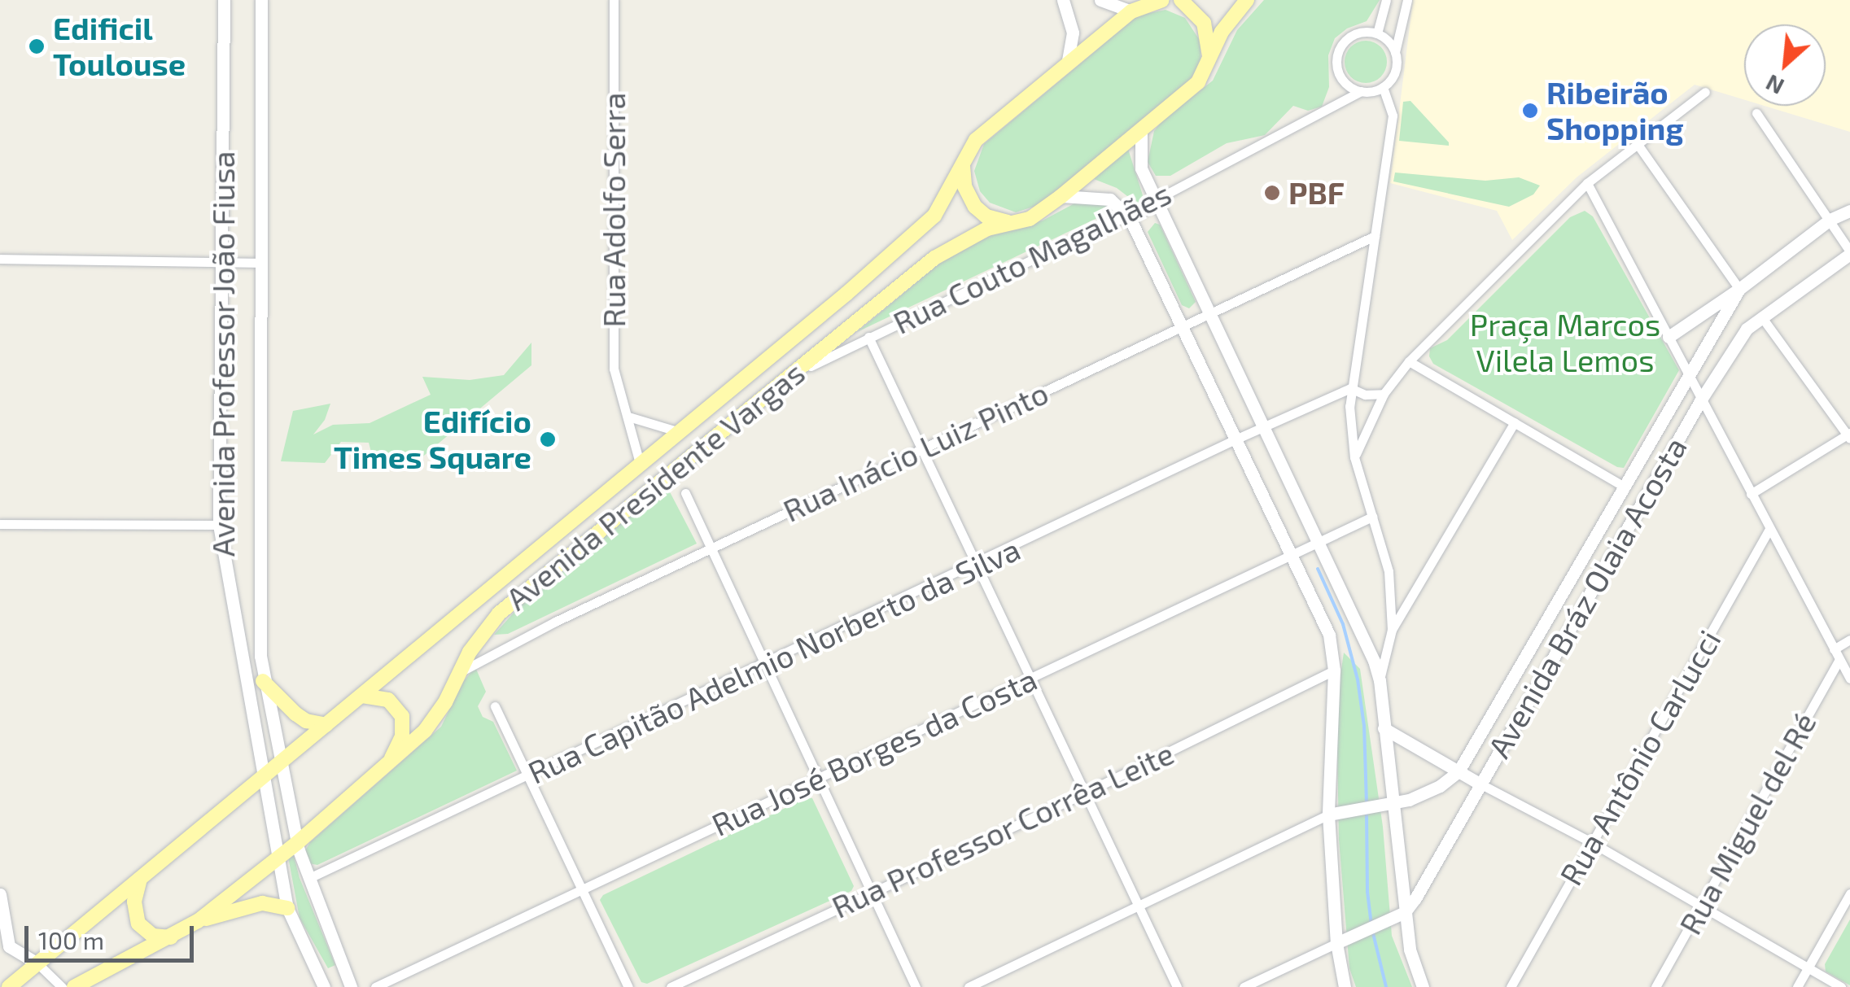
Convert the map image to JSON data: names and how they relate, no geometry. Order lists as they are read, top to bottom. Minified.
{"streets":{"main road":["Avenida Presidente Vargas"],"street":["Rua Adolfo Serra","Rua Couto Magalhães","Avenida Professor João Fiusa","Rua Inácio Luiz Pinto","Avenida Bráz Olaia Acosta","Rua Capitão Adelmio Norberto da Silva","Rua José Borges da Costa","Rua Antônio Carlucci","Rua Miguel del Ré","Rua Professor Corrêa Leite"]},"crossings":[["Rua Adolfo Serra","Avenida Presidente Vargas"],["Rua Couto Magalhães","Avenida Presidente Vargas"],["Avenida Professor João Fiusa","Avenida Presidente Vargas"],["Avenida Professor João Fiusa","Rua Capitão Adelmio Norberto da Silva"],["Rua Inácio Luiz Pinto","Avenida Presidente Vargas"]],"parks":["Praça Marcos Vilela Lemos"],"places":["Edificil Toulouse","Ribeirão Shopping","PBF","Edifício Times Square"],"scale_bar":"100 m","north":"bottom left"}
